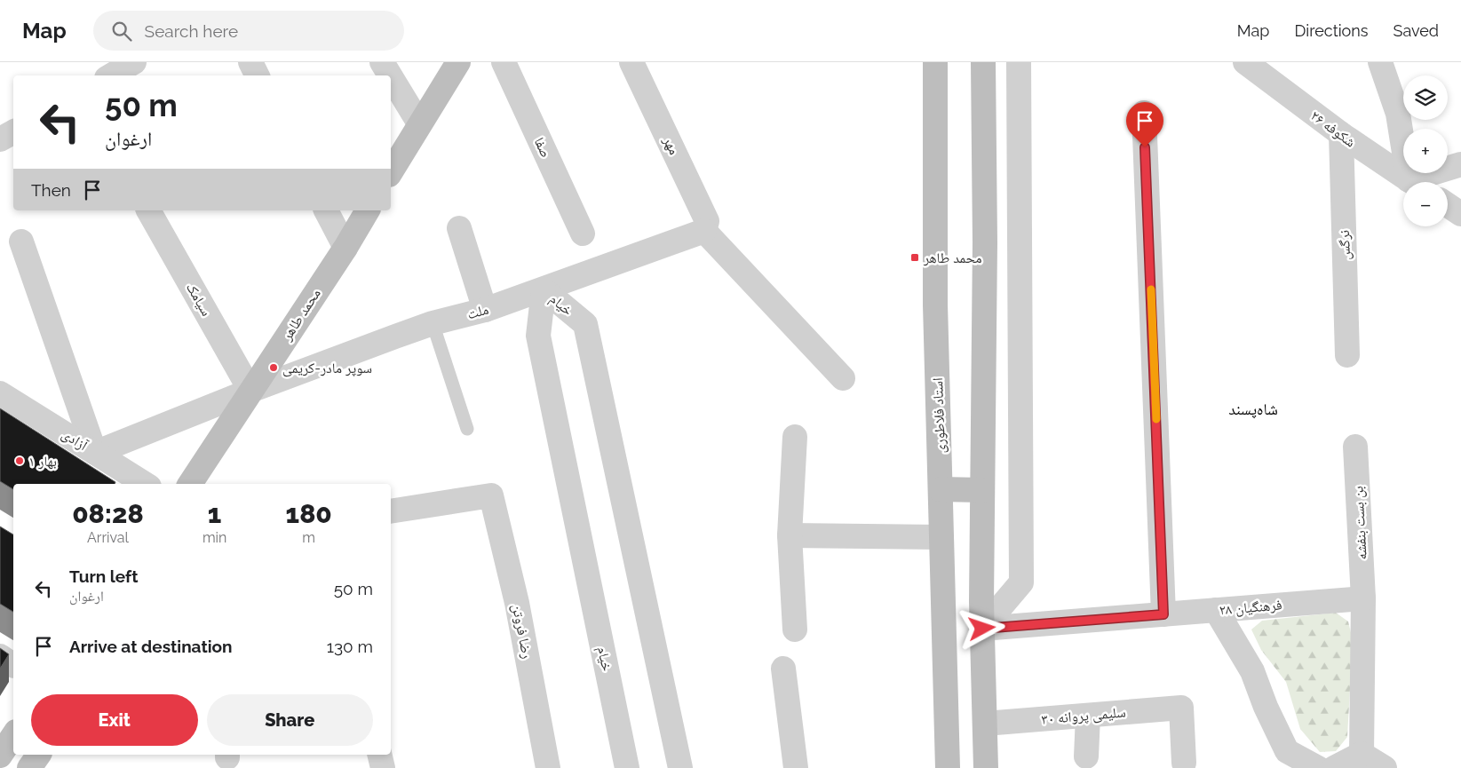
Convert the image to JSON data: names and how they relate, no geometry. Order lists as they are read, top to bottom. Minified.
{"streets":{"main road":["محمد طاهر","استاد فلاطوری"],"street":["شکوفه ۲۶","مهر","صفا","نرگس","سیامک","خیام","ملت","آزادی","بن بست بنفشه","فرهنگیان ۲۸","رضا فروتن","سلیمی پروانه ۳۰"]},"crossings":[["شکوفه ۲۶","نرگس"],["مهر","ملت"],["سیامک","ملت"],["سیامک","محمد طاهر"],["خیام","ملت"],["ملت","محمد طاهر"],["ملت","آزادی"],["بن بست بنفشه","فرهنگیان ۲۸"]],"districts":["شاه‌پسند"],"places":{"transit":["محمد طاهر"],"other":["سوپر مادر-کریمی","بهار ۱"]},"page":{"header":"Map","search":"Search here","nav":["Map","Directions","Saved"],"map_buttons":["+","−"],"turn":["50 m","ارغوان"],"then":"Then","eta":["08:28","Arrival","1","min","180","m"],"list":[{"name":"Turn left","note":"ارغوان","value":"50 m"},{"name":"Arrive at destination","value":"130 m"}],"buttons":["Exit","Share"]}}
